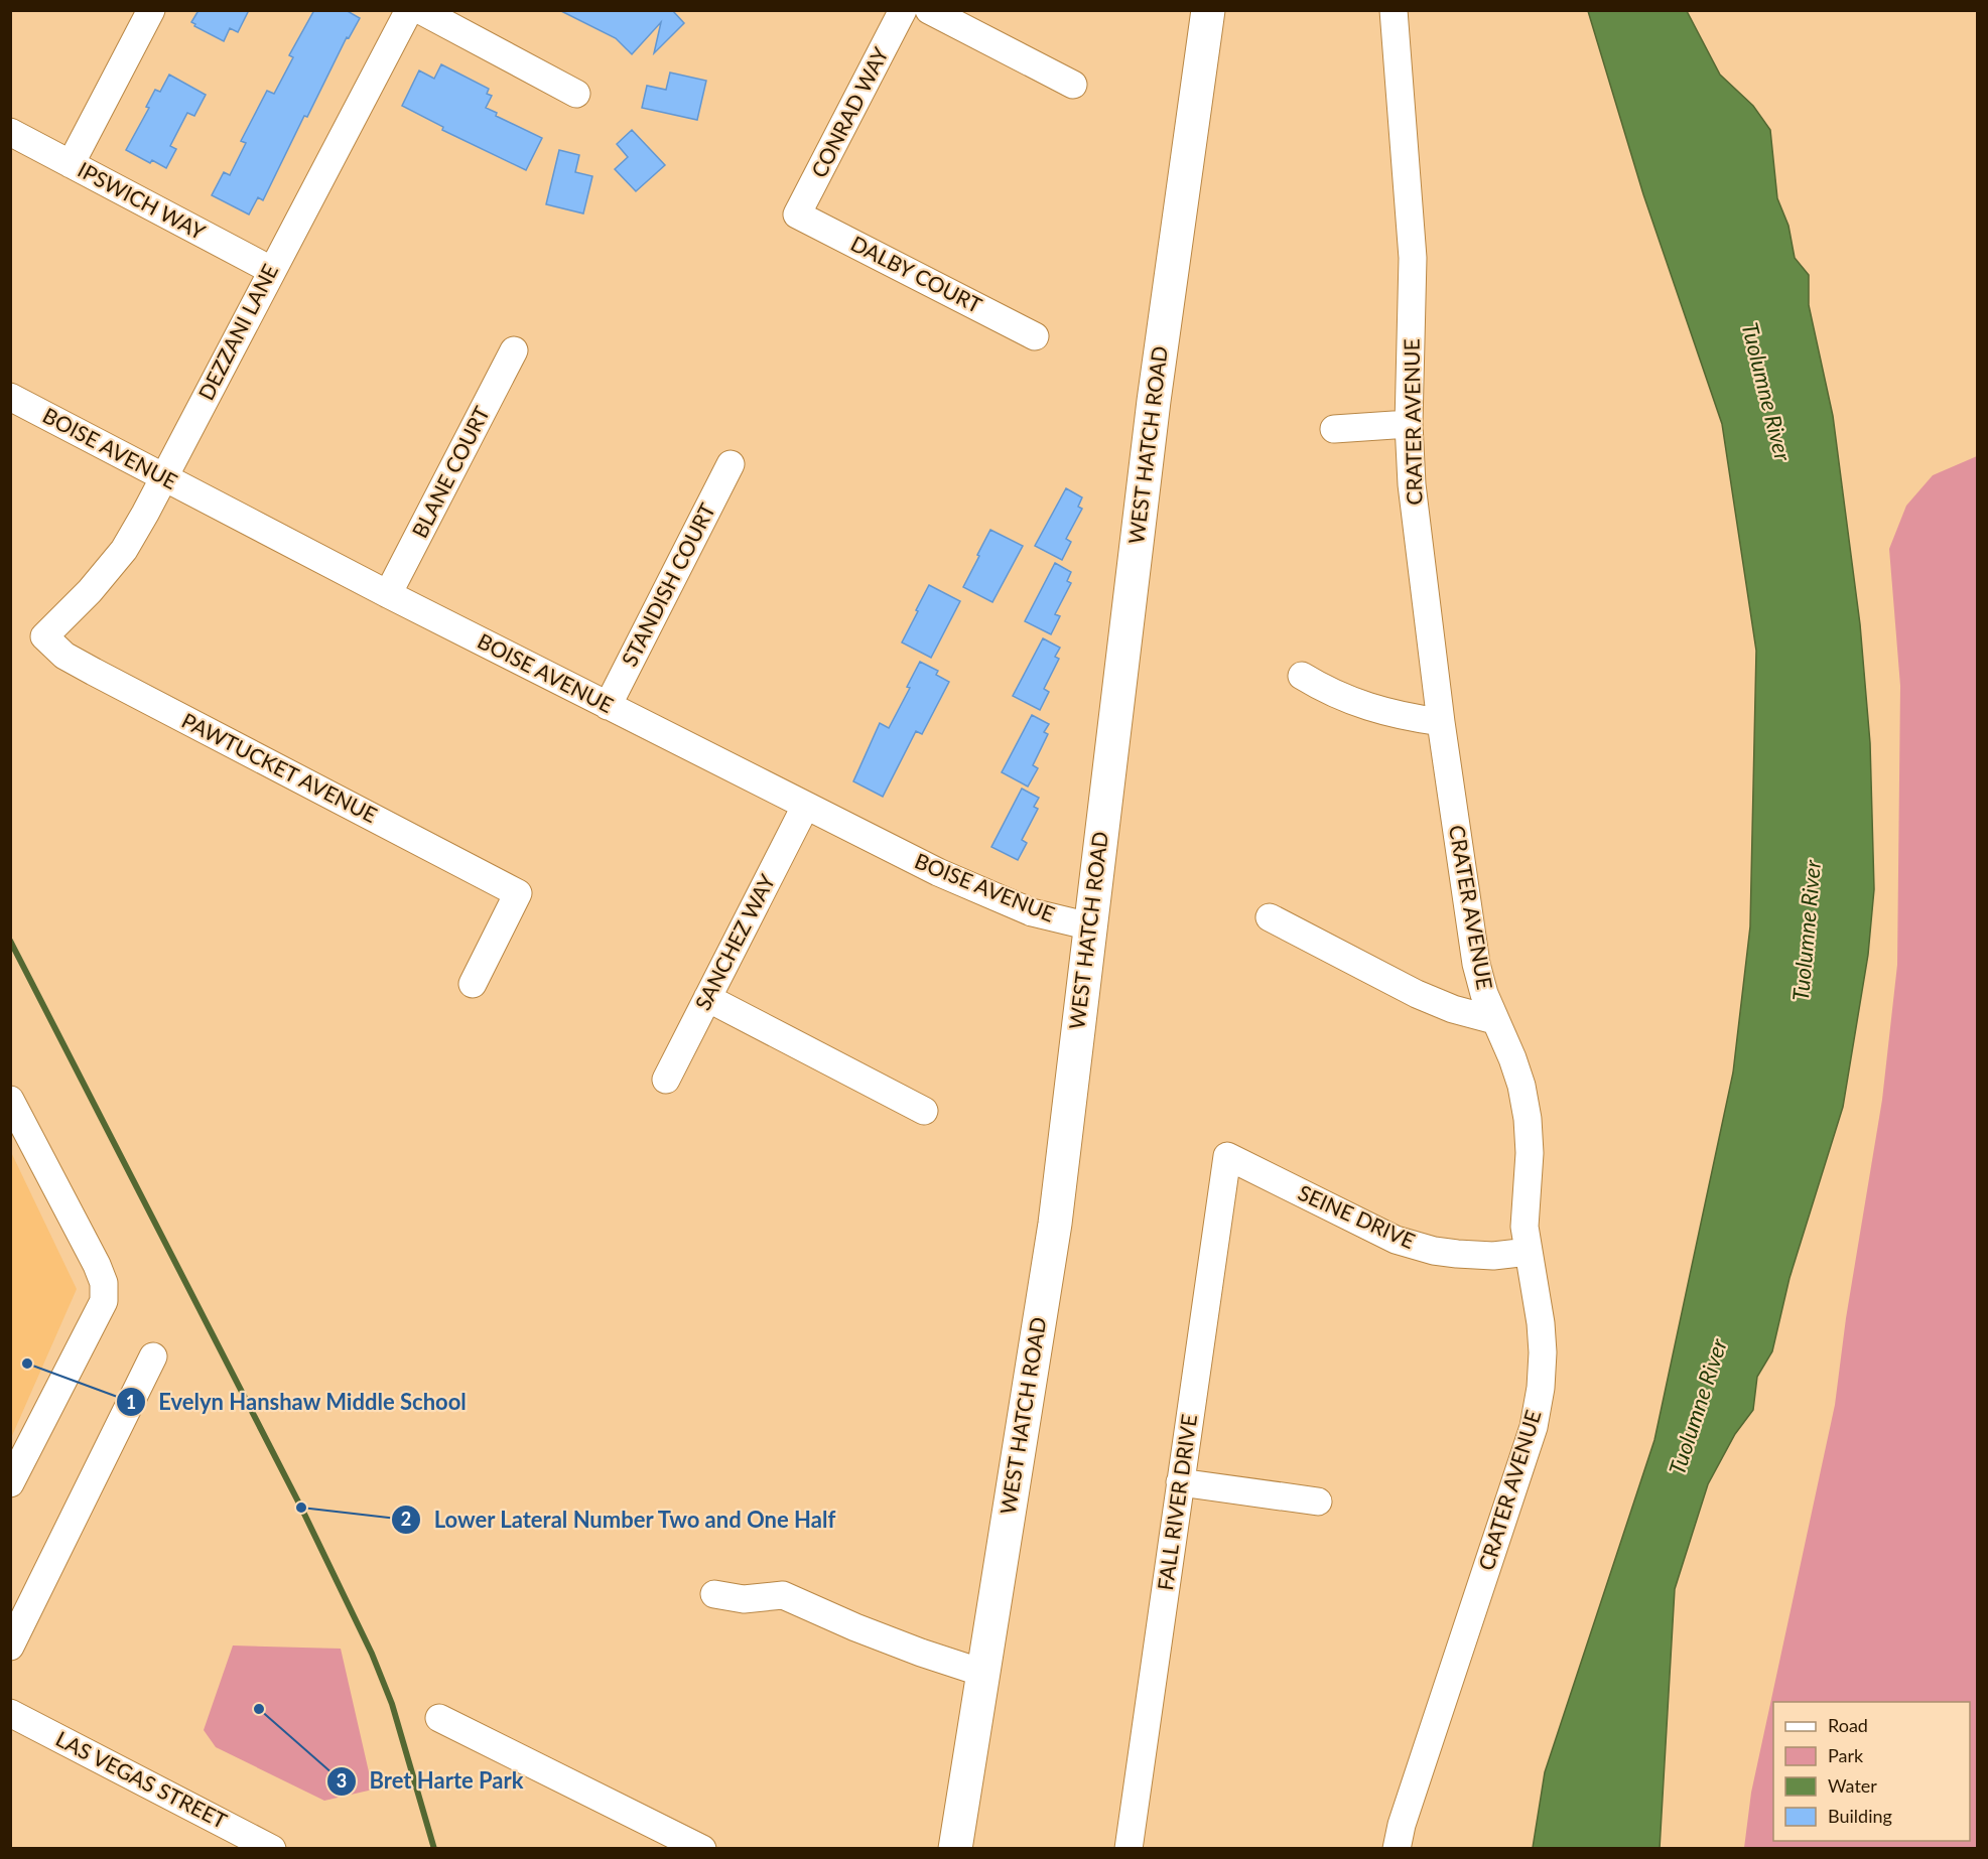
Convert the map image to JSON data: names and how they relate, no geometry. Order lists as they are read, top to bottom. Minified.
{"streets":{"main road":["WEST HATCH ROAD"],"street":["CONRAD WAY","IPSWICH WAY","DALBY COURT","DEZZANI LANE","CRATER AVENUE","BOISE AVENUE","BLANE COURT","STANDISH COURT","PAWTUCKET AVENUE","SANCHEZ WAY","SEINE DRIVE","FALL RIVER DRIVE","LAS VEGAS STREET"]},"crossings":[["CONRAD WAY","DALBY COURT"],["IPSWICH WAY","DEZZANI LANE"],["DEZZANI LANE","BOISE AVENUE"],["DEZZANI LANE","PAWTUCKET AVENUE"],["CRATER AVENUE","SEINE DRIVE"],["WEST HATCH ROAD","BOISE AVENUE"],["BOISE AVENUE","BLANE COURT"],["BOISE AVENUE","STANDISH COURT"],["BOISE AVENUE","SANCHEZ WAY"],["SEINE DRIVE","FALL RIVER DRIVE"]],"water":["Tuolumne River"],"places":["Evelyn Hanshaw Middle School","Lower Lateral Number Two and One Half","Bret Harte Park"],"legend":["Road","Park","Water","Building"]}
